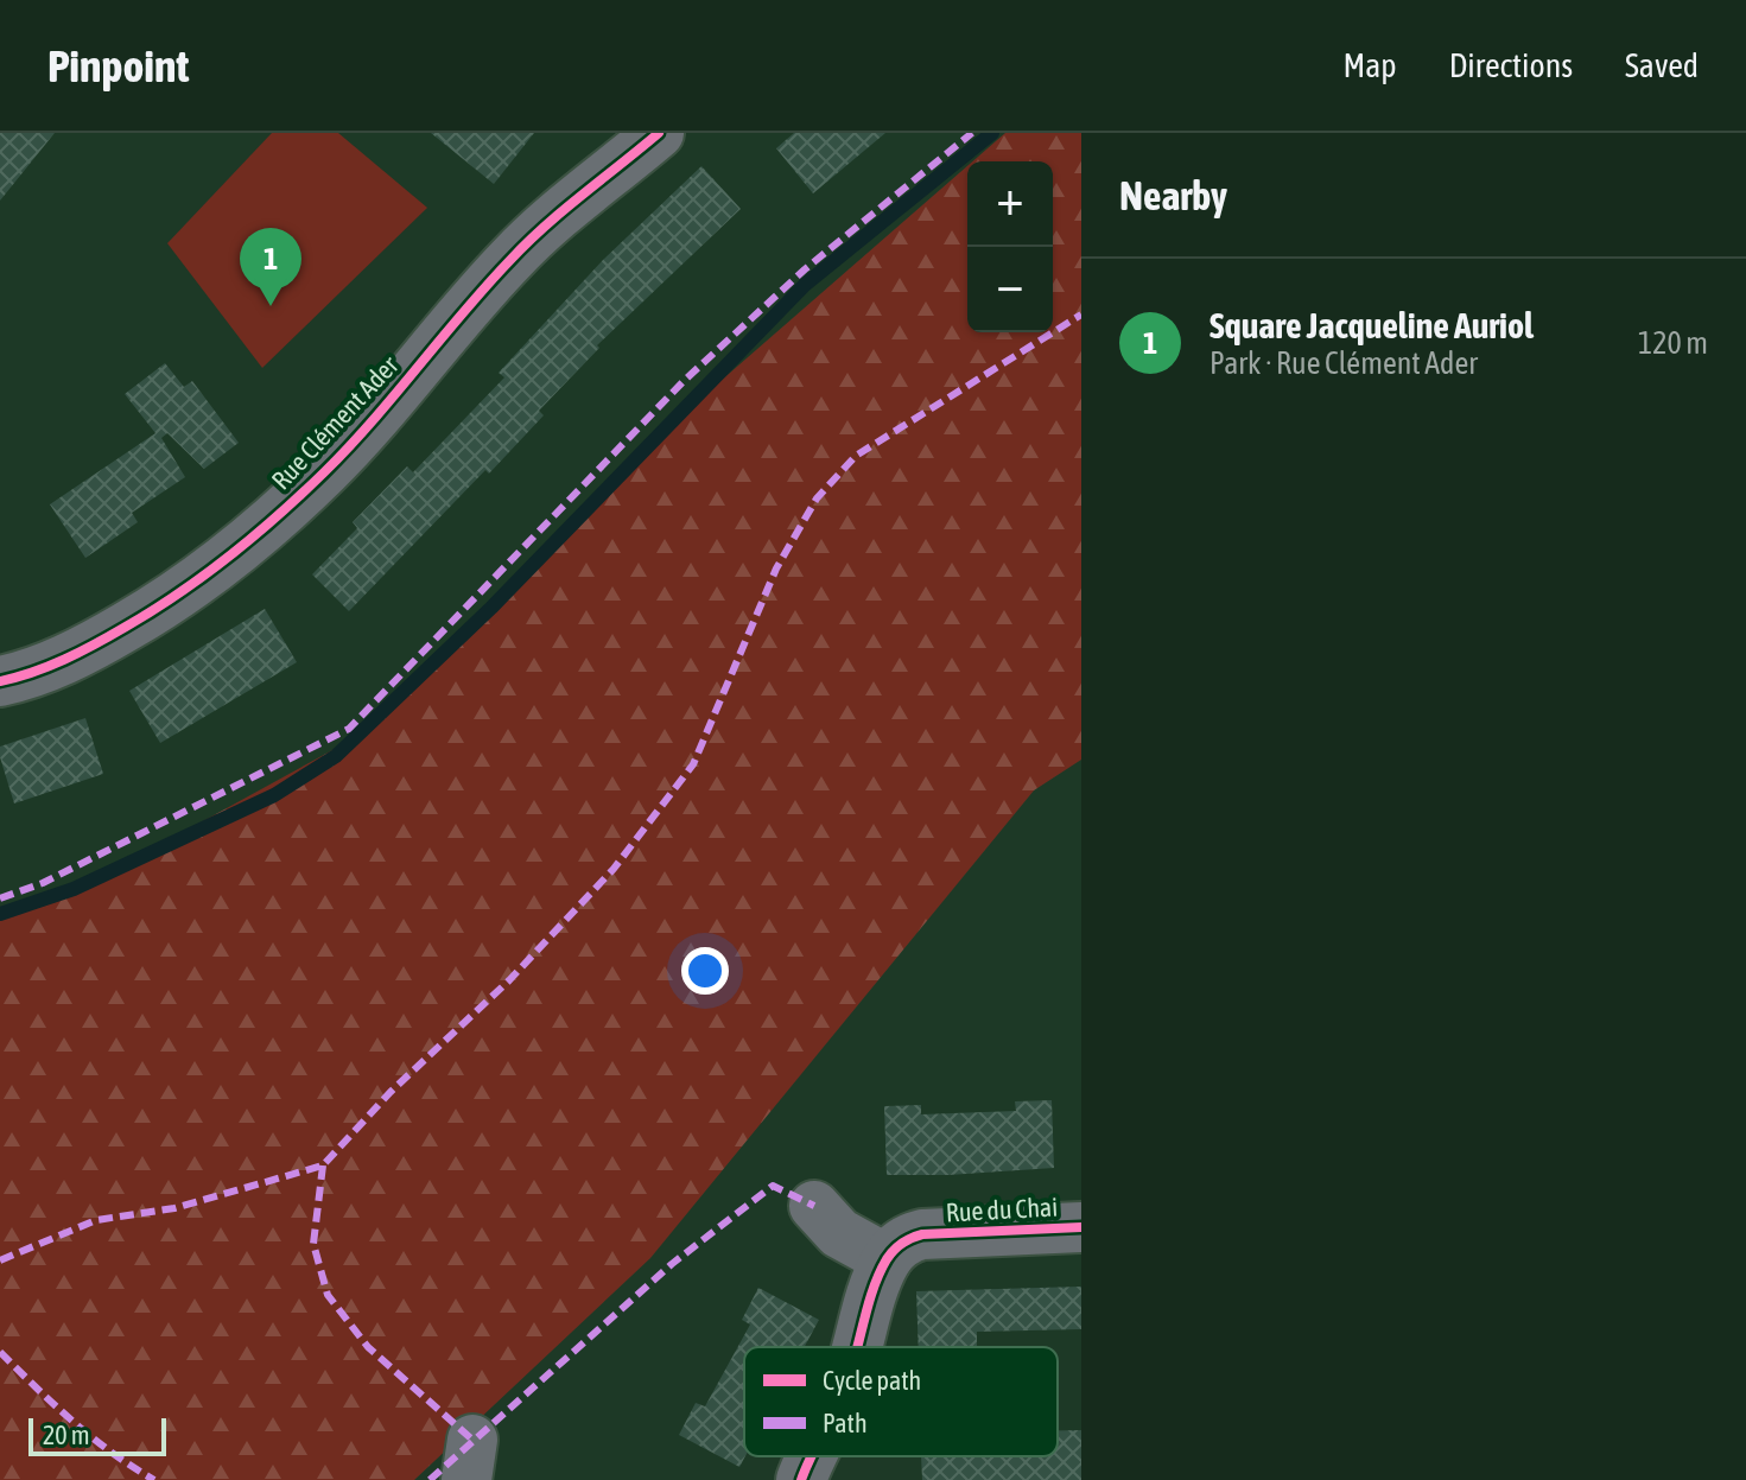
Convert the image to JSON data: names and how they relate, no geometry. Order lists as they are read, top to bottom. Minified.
{"streets":{"street":["Rue Clément Ader","Rue du Chai"]},"legend":["Cycle path","Path"],"scale_bar":"20 m","page":{"header":"Pinpoint","nav":["Map","Directions","Saved"],"heading":"Nearby","map_buttons":["+","−"],"pins":"1","list":[{"mark":"1","name":"Square Jacqueline Auriol","note":"Park · Rue Clément Ader","value":"120 m"}],"scale":"20 m"}}
